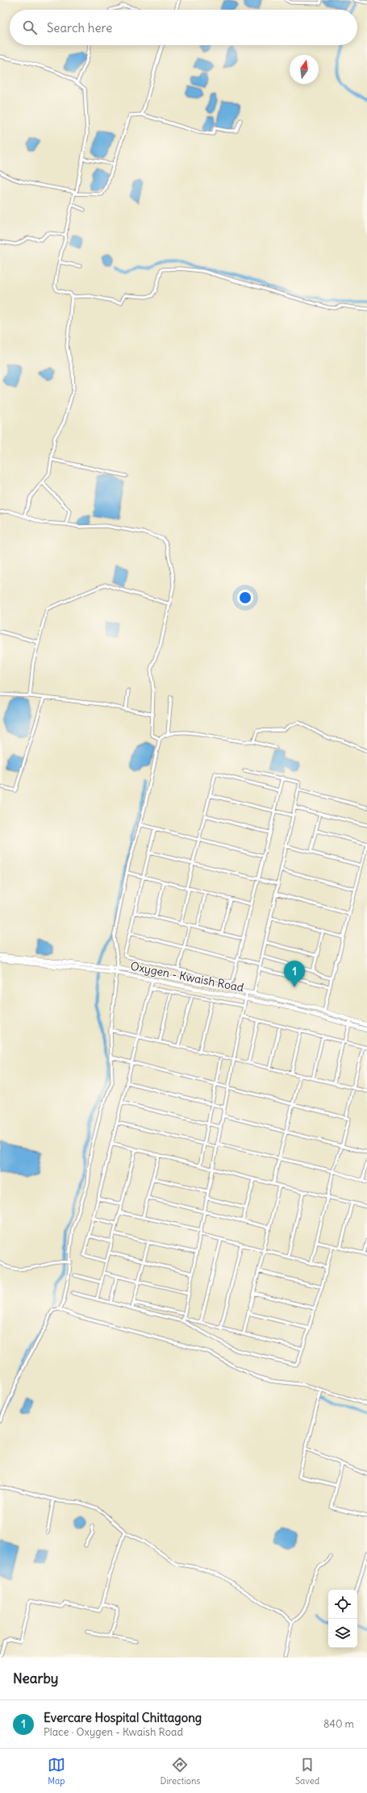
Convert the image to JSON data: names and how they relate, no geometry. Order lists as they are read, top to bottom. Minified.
{"streets":{"main road":["Oxygen - Kwaish Road"]},"north":"top","page":{"search":"Search here","pins":"1","heading":"Nearby","list":[{"mark":"1","name":"Evercare Hospital Chittagong","note":"Place · Oxygen - Kwaish Road","value":"840 m"}],"nav":["Map","Directions","Saved"]}}
